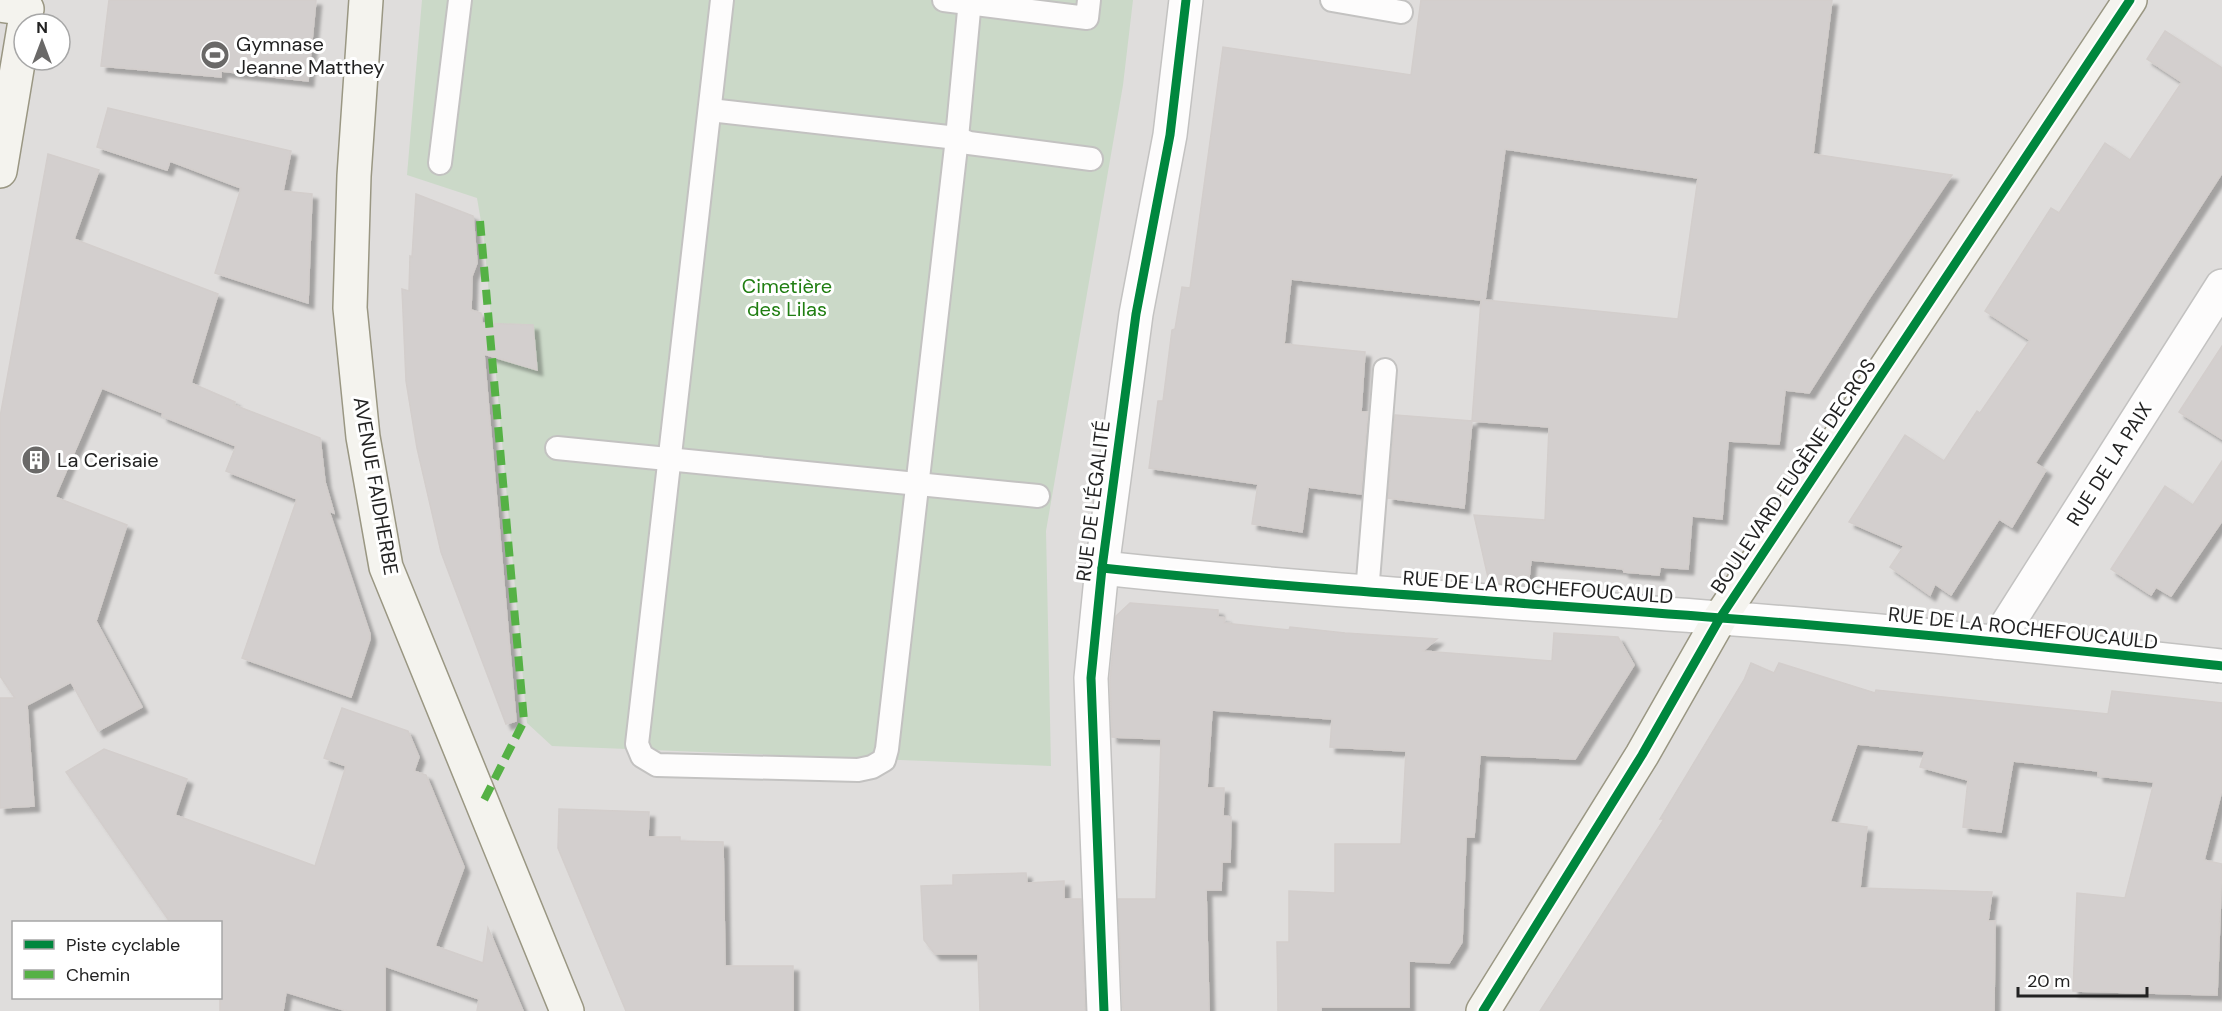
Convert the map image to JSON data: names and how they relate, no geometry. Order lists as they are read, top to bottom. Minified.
{"streets":{"street":["RUE DE LA PAIX","BOULEVARD EUGÈNE DECROS","AVENUE FAIDHERBE","RUE DE L'ÉGALITÉ","RUE DE LA ROCHEFOUCAULD"]},"crossings":[["RUE DE LA PAIX","RUE DE LA ROCHEFOUCAULD"],["BOULEVARD EUGÈNE DECROS","RUE DE LA ROCHEFOUCAULD"],["RUE DE L'ÉGALITÉ","RUE DE LA ROCHEFOUCAULD"]],"parks":["Cimetière des Lilas"],"places":{"sports":["Gymnase Jeanne Matthey"],"building":["La Cerisaie"]},"legend":["Piste cyclable","Chemin"],"scale_bar":"20 m","north":"top"}
